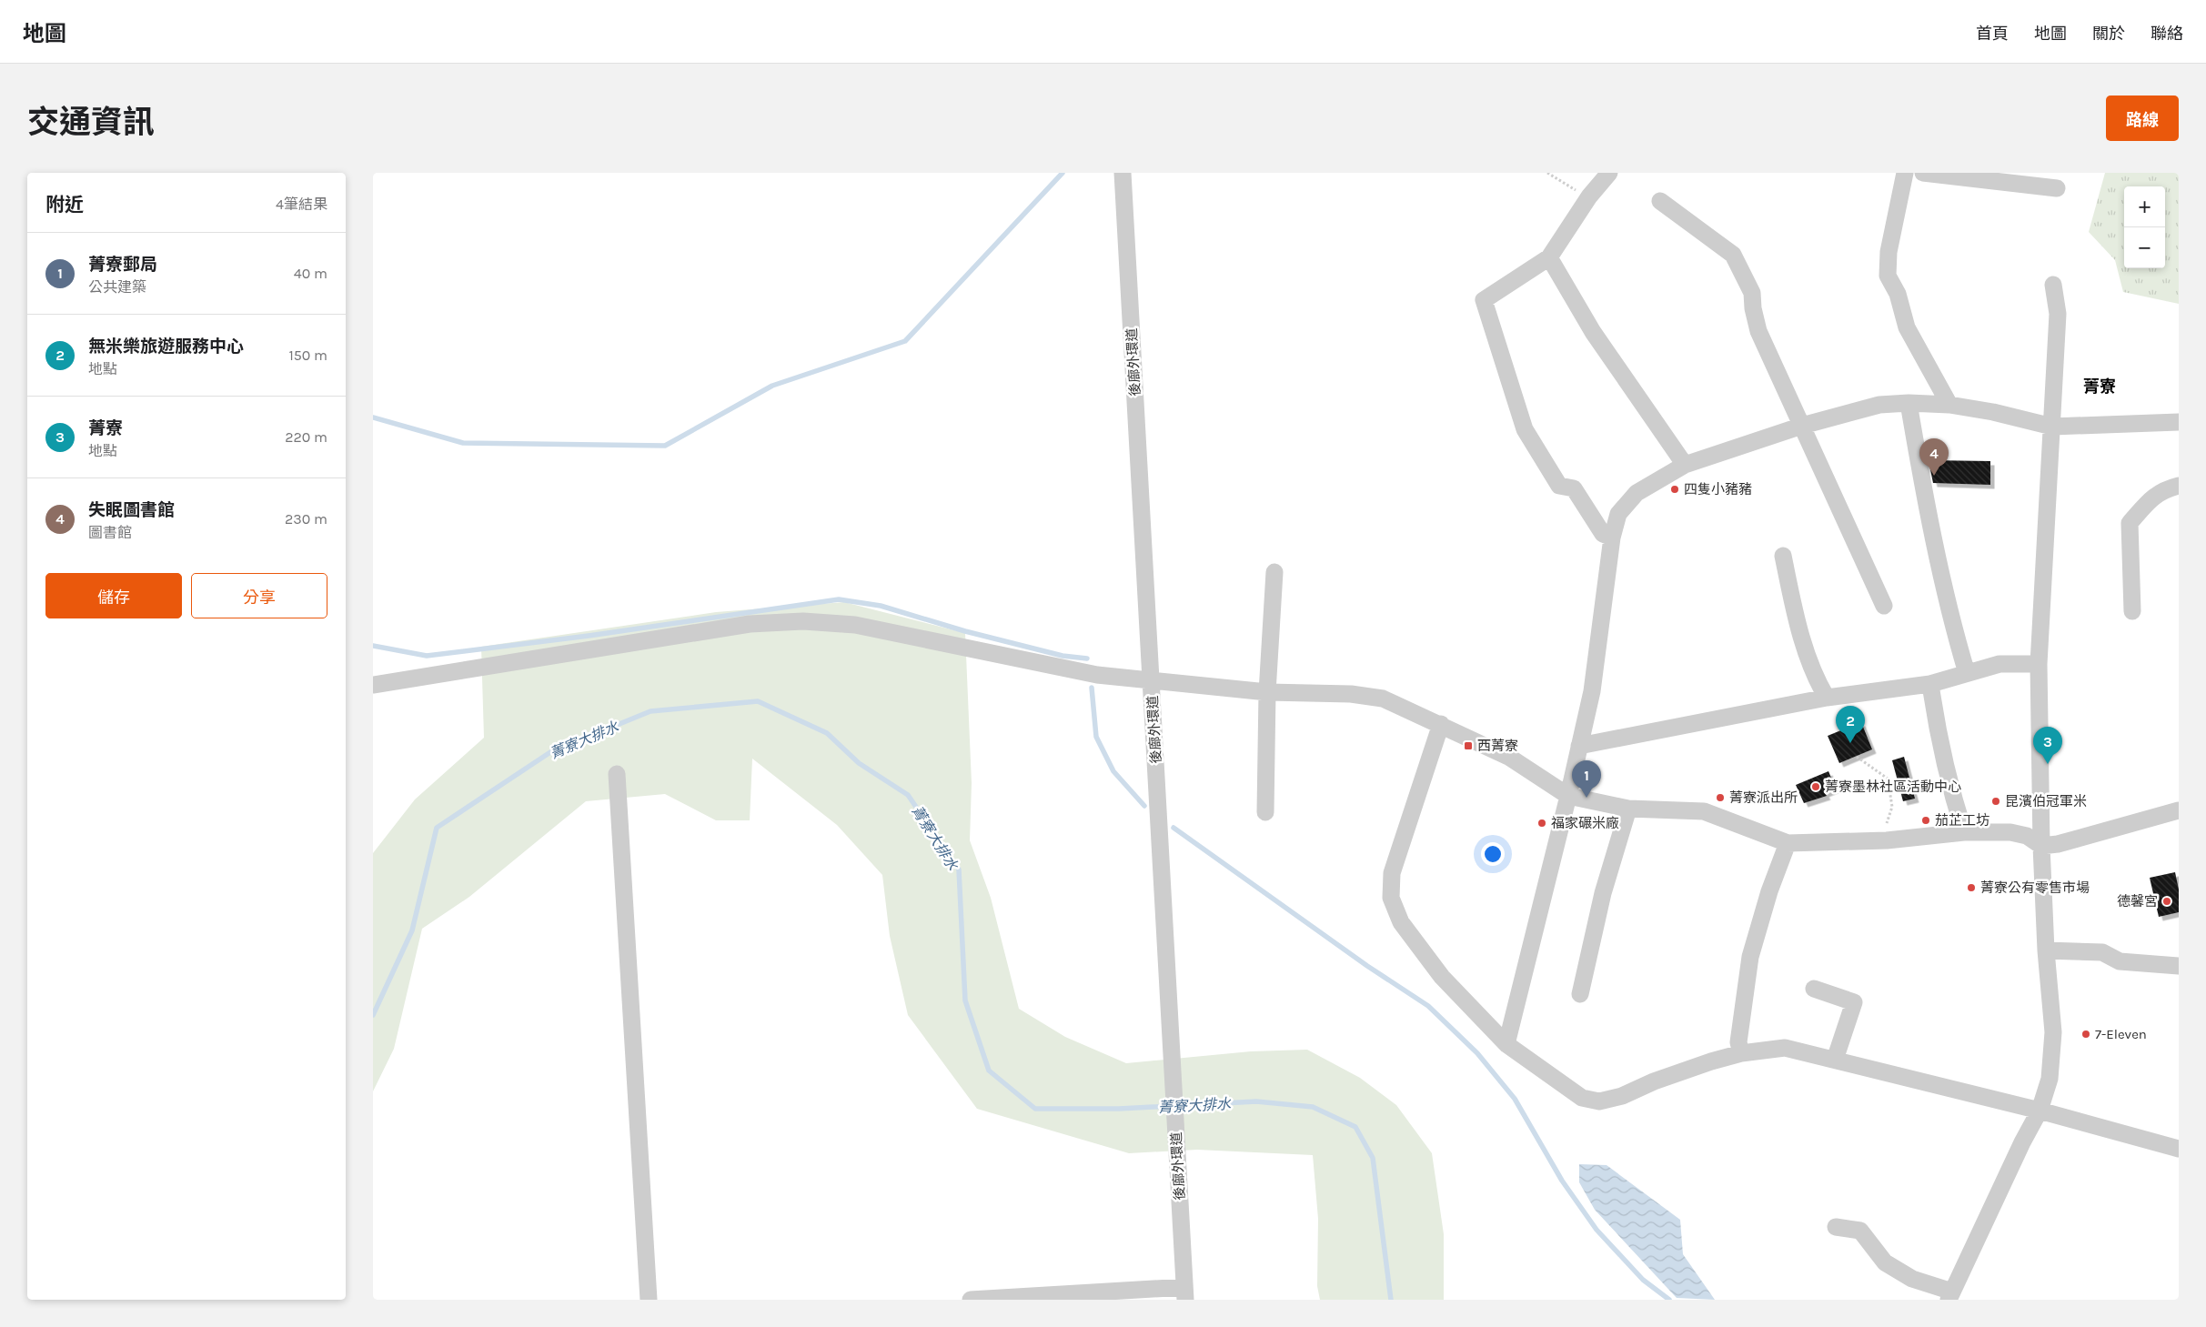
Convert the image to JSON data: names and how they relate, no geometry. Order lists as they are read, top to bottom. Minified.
{"streets":{"street":["後廍外環道"]},"districts":["菁寮"],"water":["菁寮大排水"],"places":{"other":["四隻小豬豬","菁寮墨林社區活動中心","菁寮派出所","昆濱伯冠軍米","茄芷工坊","福家碾米廠","菁寮公有零售市場","德馨宮","7-Eleven"],"transit":["西菁寮"]},"page":{"header":"地圖","nav":["首頁","地圖","關於","聯絡"],"title":"交通資訊","buttons":["路線",["儲存","分享"]],"heading":["附近","4筆結果"],"map_buttons":["+","−"],"list":[{"mark":"1","name":"菁寮郵局","note":"公共建築","value":"40 m"},{"mark":"2","name":"無米樂旅遊服務中心","note":"地點","value":"150 m"},{"mark":"3","name":"菁寮","note":"地點","value":"220 m"},{"mark":"4","name":"失眠圖書館","note":"圖書館","value":"230 m"}],"pins":["4","2","3","1"]}}
